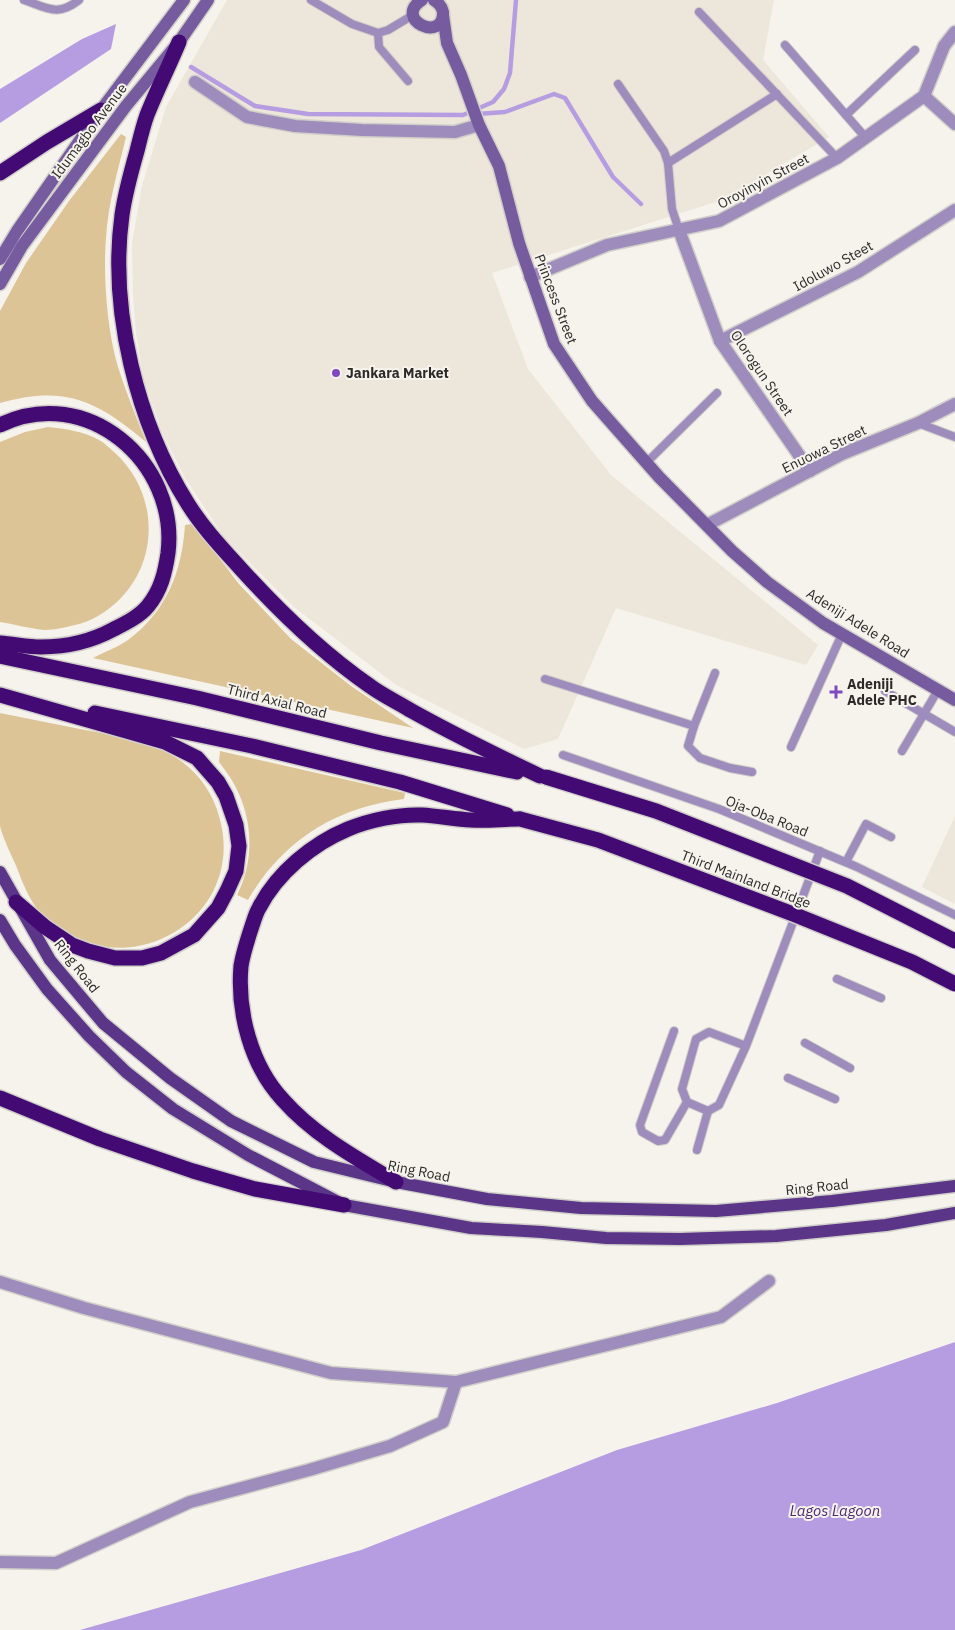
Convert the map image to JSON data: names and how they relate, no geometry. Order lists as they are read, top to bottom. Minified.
{"streets":{"highway":["Third Axial Road","Third Mainland Bridge"],"main road":["Ring Road"],"street":["Idumagbo Avenue","Oroyinyin Street","Idoluwo Steet","Princess Street","Olorogun Street","Enuowa Street","Adeniji Adele Road"],"lane":["Oja-Oba Road"]},"crossings":[["Oroyinyin Street","Princess Street"],["Oroyinyin Street","Olorogun Street"],["Idoluwo Steet","Olorogun Street"],["Princess Street","Enuowa Street"],["Princess Street","Adeniji Adele Road"],["Olorogun Street","Enuowa Street"],["Enuowa Street","Adeniji Adele Road"]],"water":["Lagos Lagoon"],"places":{"other":["Jankara Market"],"health":["Adeniji Adele PHC"]}}
